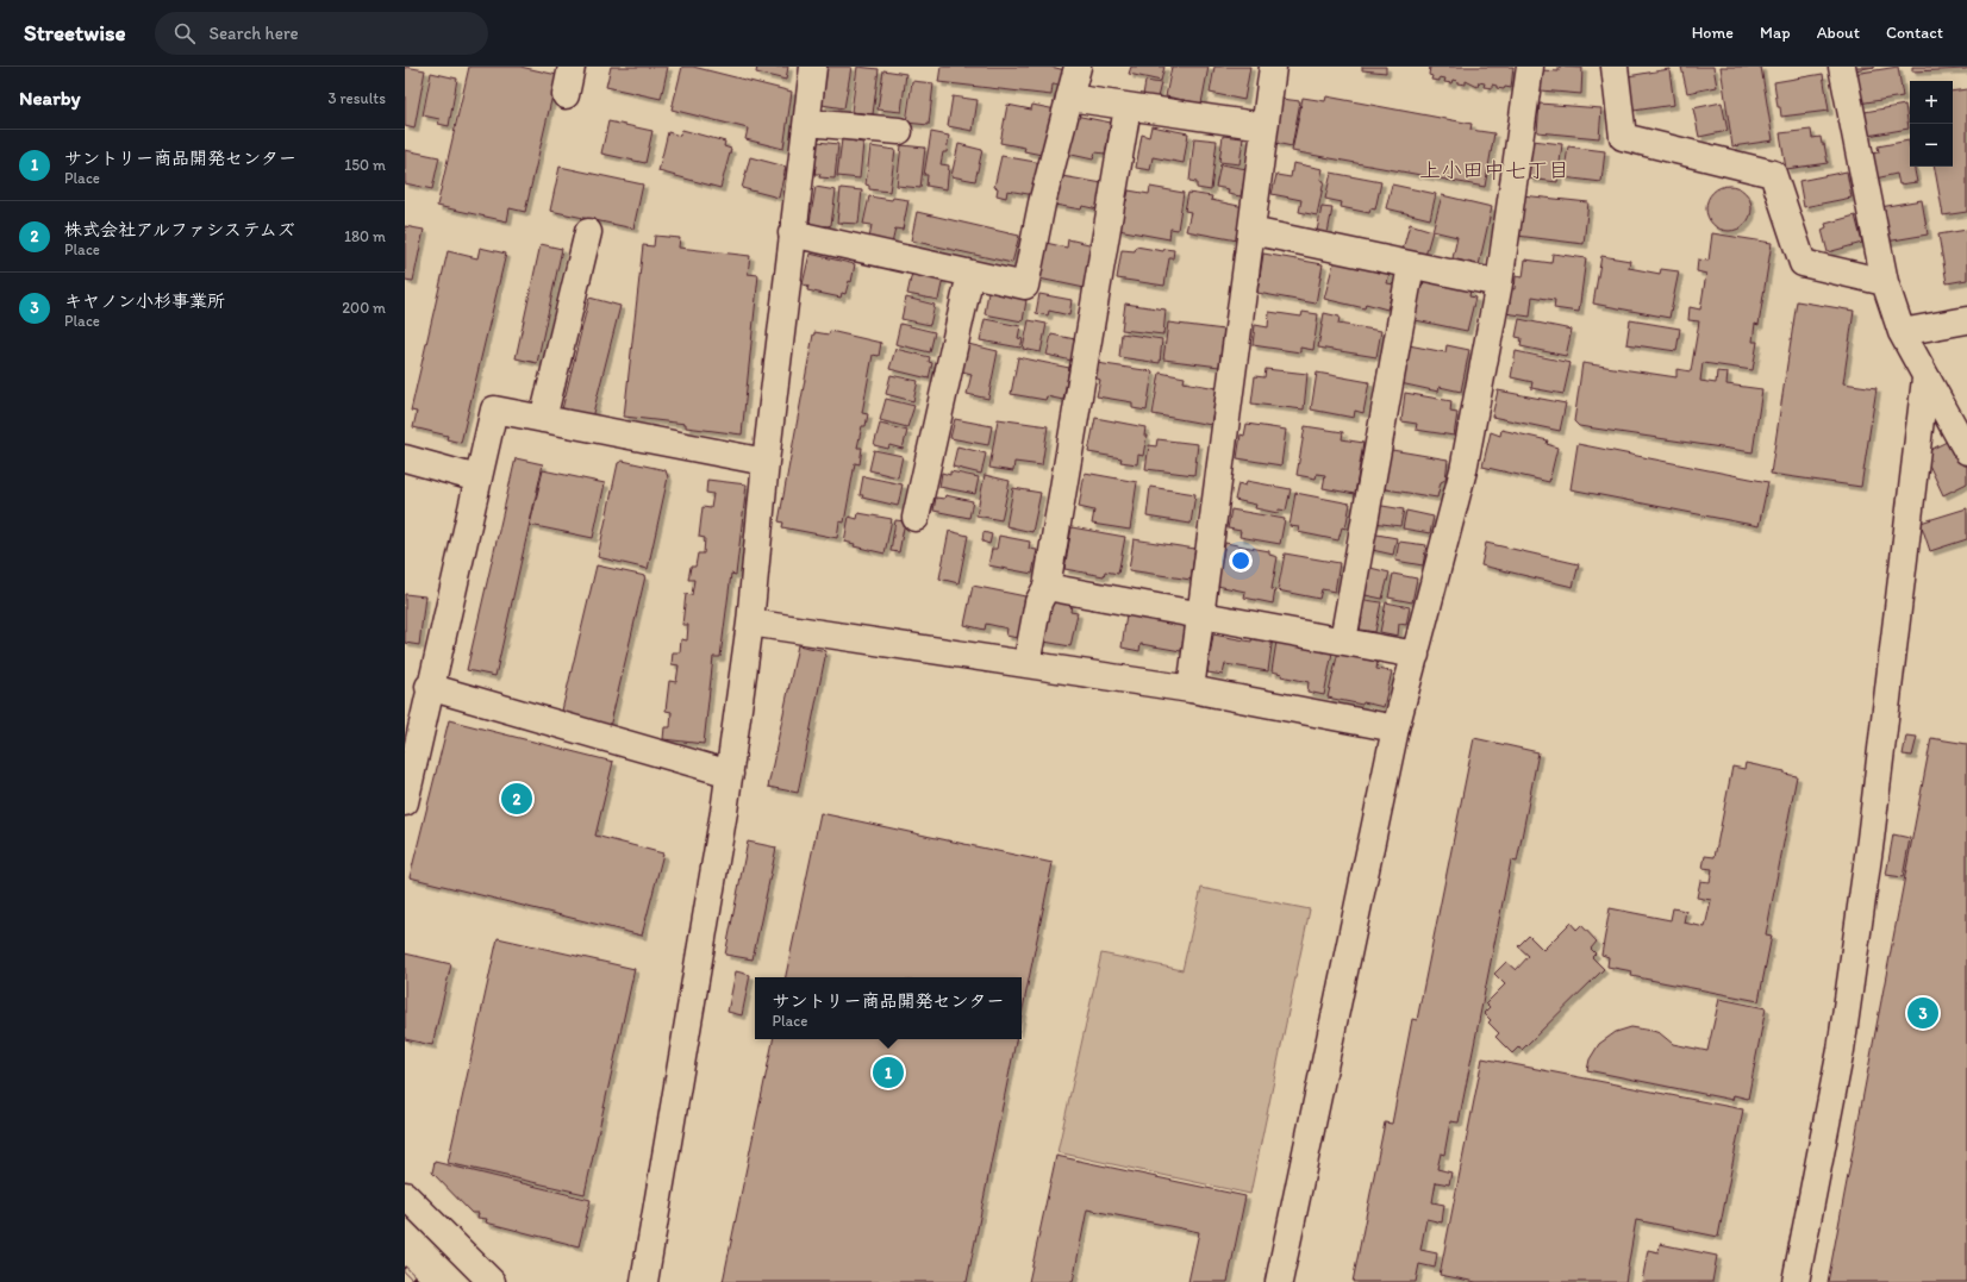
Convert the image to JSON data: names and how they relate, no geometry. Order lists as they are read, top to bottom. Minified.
{"districts":["上小田中七丁目"],"page":{"header":"Streetwise","search":"Search here","nav":["Home","Map","About","Contact"],"heading":["Nearby","3 results"],"map_buttons":["+","−"],"list":[{"mark":"1","name":"サントリー商品開発センター","note":"Place","value":"150 m"},{"mark":"2","name":"株式会社アルファシステムズ","note":"Place","value":"180 m"},{"mark":"3","name":"キヤノン小杉事業所","note":"Place","value":"200 m"}],"pins":["2","3","1"],"popup":["サントリー商品開発センター","Place"]}}
